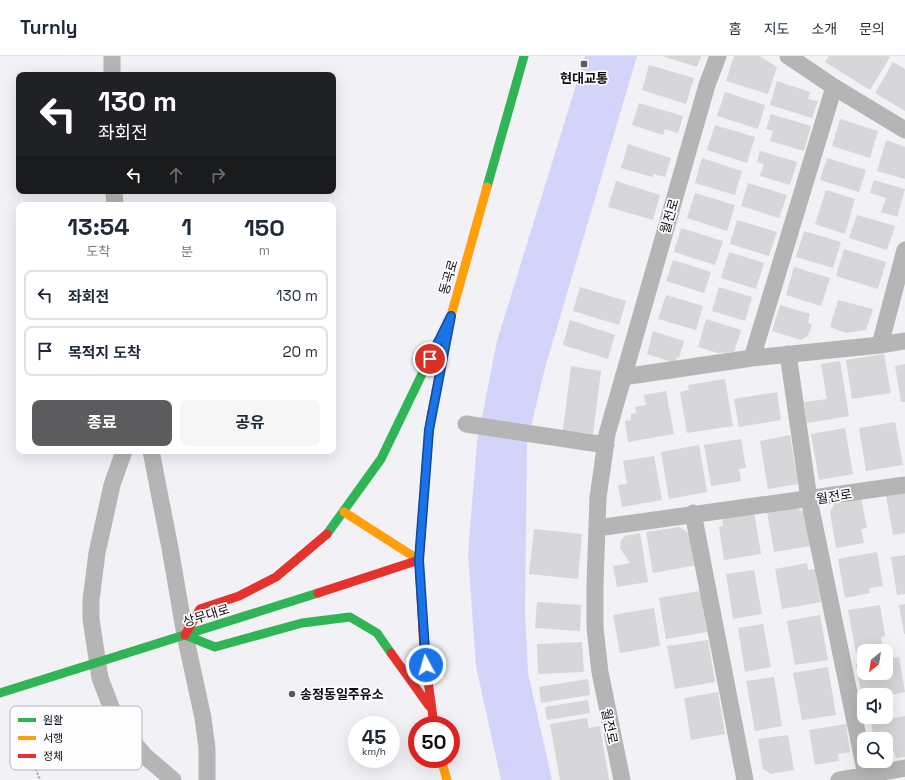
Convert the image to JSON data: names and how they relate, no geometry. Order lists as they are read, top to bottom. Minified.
{"streets":{"main road":["동곡로","상무대로"],"street":["월전로"]},"crossings":[["동곡로","상무대로"]],"places":{"transit":["현대교통"],"other":["송정동일주유소"]},"legend":["원활","서행","정체"],"north":"bottom left","page":{"header":"Turnly","nav":["홈","지도","소개","문의"],"turn":["130 m","좌회전"],"eta":["13:54","도착","1","분","150","m"],"list":[{"name":"좌회전","value":"130 m"},{"name":"목적지 도착","value":"20 m"}],"buttons":["종료","공유"],"speed":"45 km/h","limit":"50"}}
